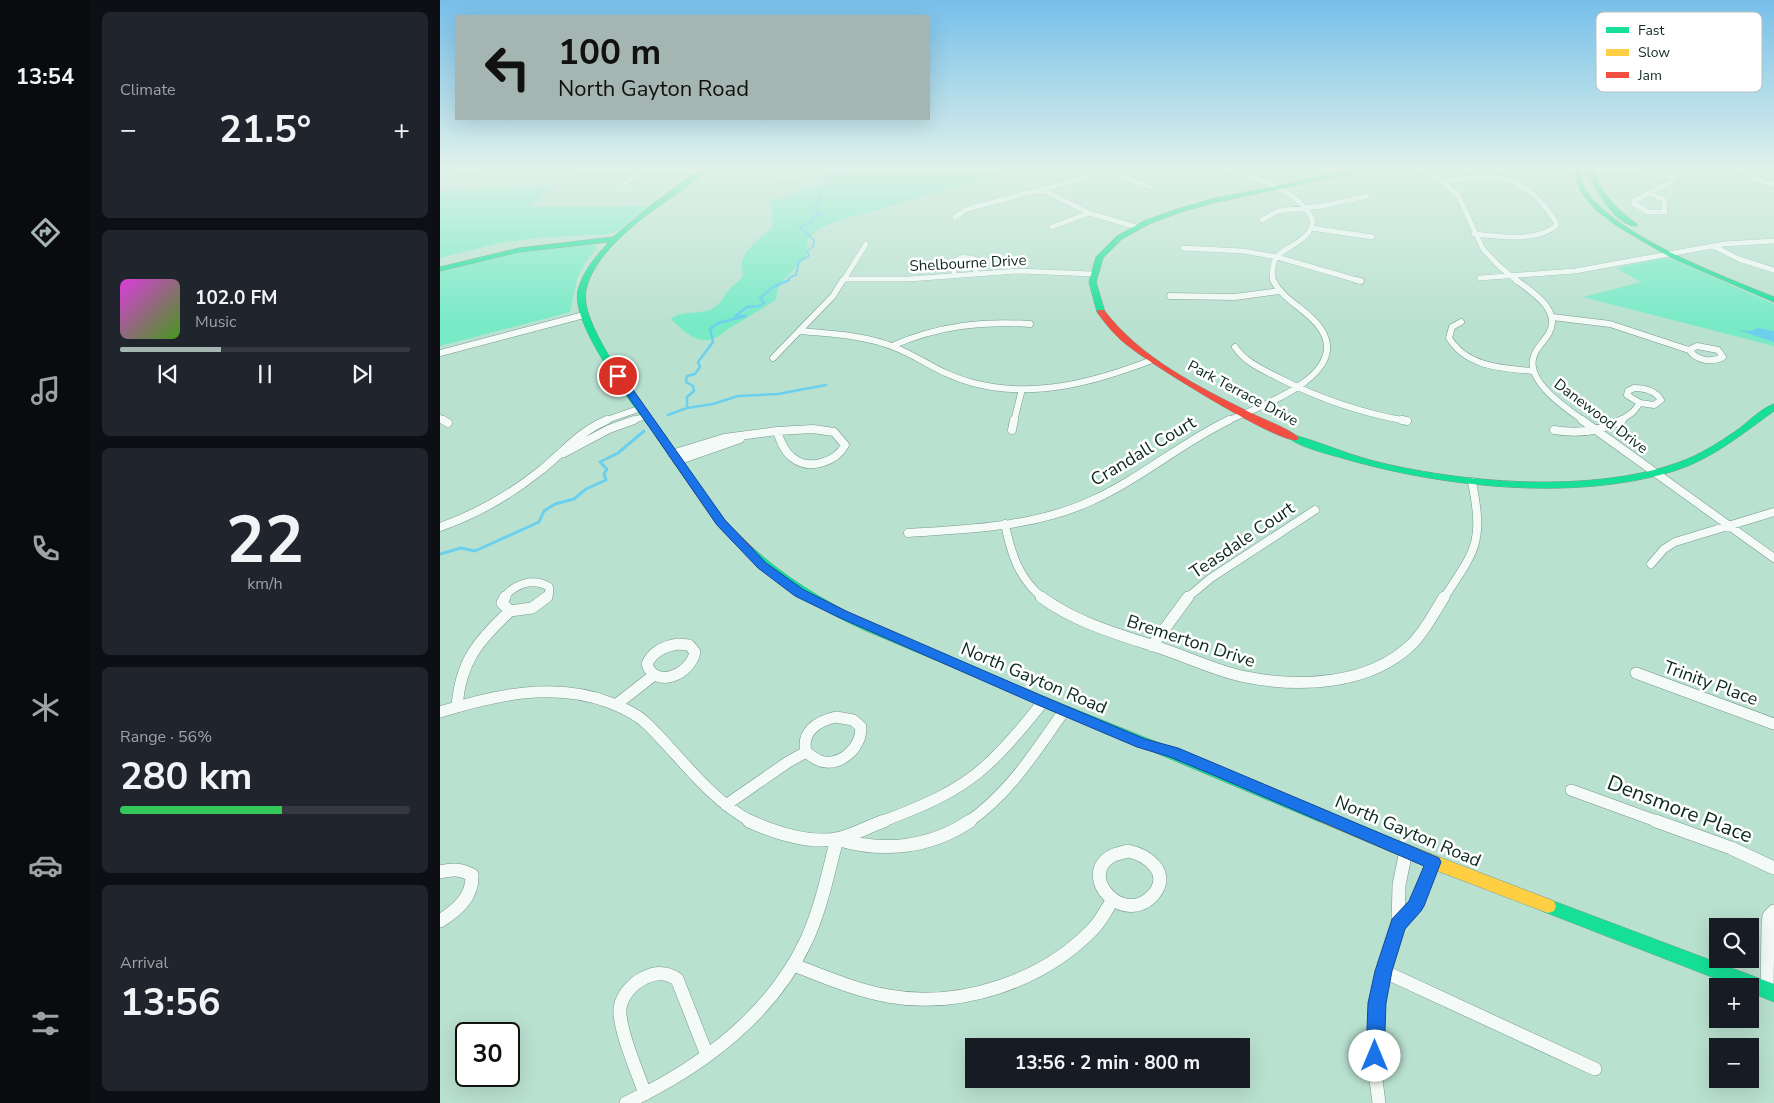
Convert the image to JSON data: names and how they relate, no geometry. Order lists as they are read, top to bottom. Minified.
{"streets":{"street":["Shelbourne Drive","Park Terrace Drive","Danewood Drive","Crandall Court","Teasdale Court","Bremerton Drive","North Gayton Road","Trinity Place","Densmore Place"]},"crossings":[["Shelbourne Drive","Park Terrace Drive"],["Park Terrace Drive","Danewood Drive"],["Park Terrace Drive","Crandall Court"],["Park Terrace Drive","Bremerton Drive"],["Crandall Court","Bremerton Drive"],["Teasdale Court","Bremerton Drive"]],"legend":["Fast","Slow","Jam"],"page":{"tabs":"13:54","tile":["Climate",["22","km/h"],["Range · 56%","280 km"],["Arrival","13:56"]],"turn":["100 m","North Gayton Road"],"heat":["−","21.5°","+"],"song":["102.0 FM","Music"],"map_buttons":["+","−"],"limit":"30","trip":"13:56 · 2 min · 800 m"}}
